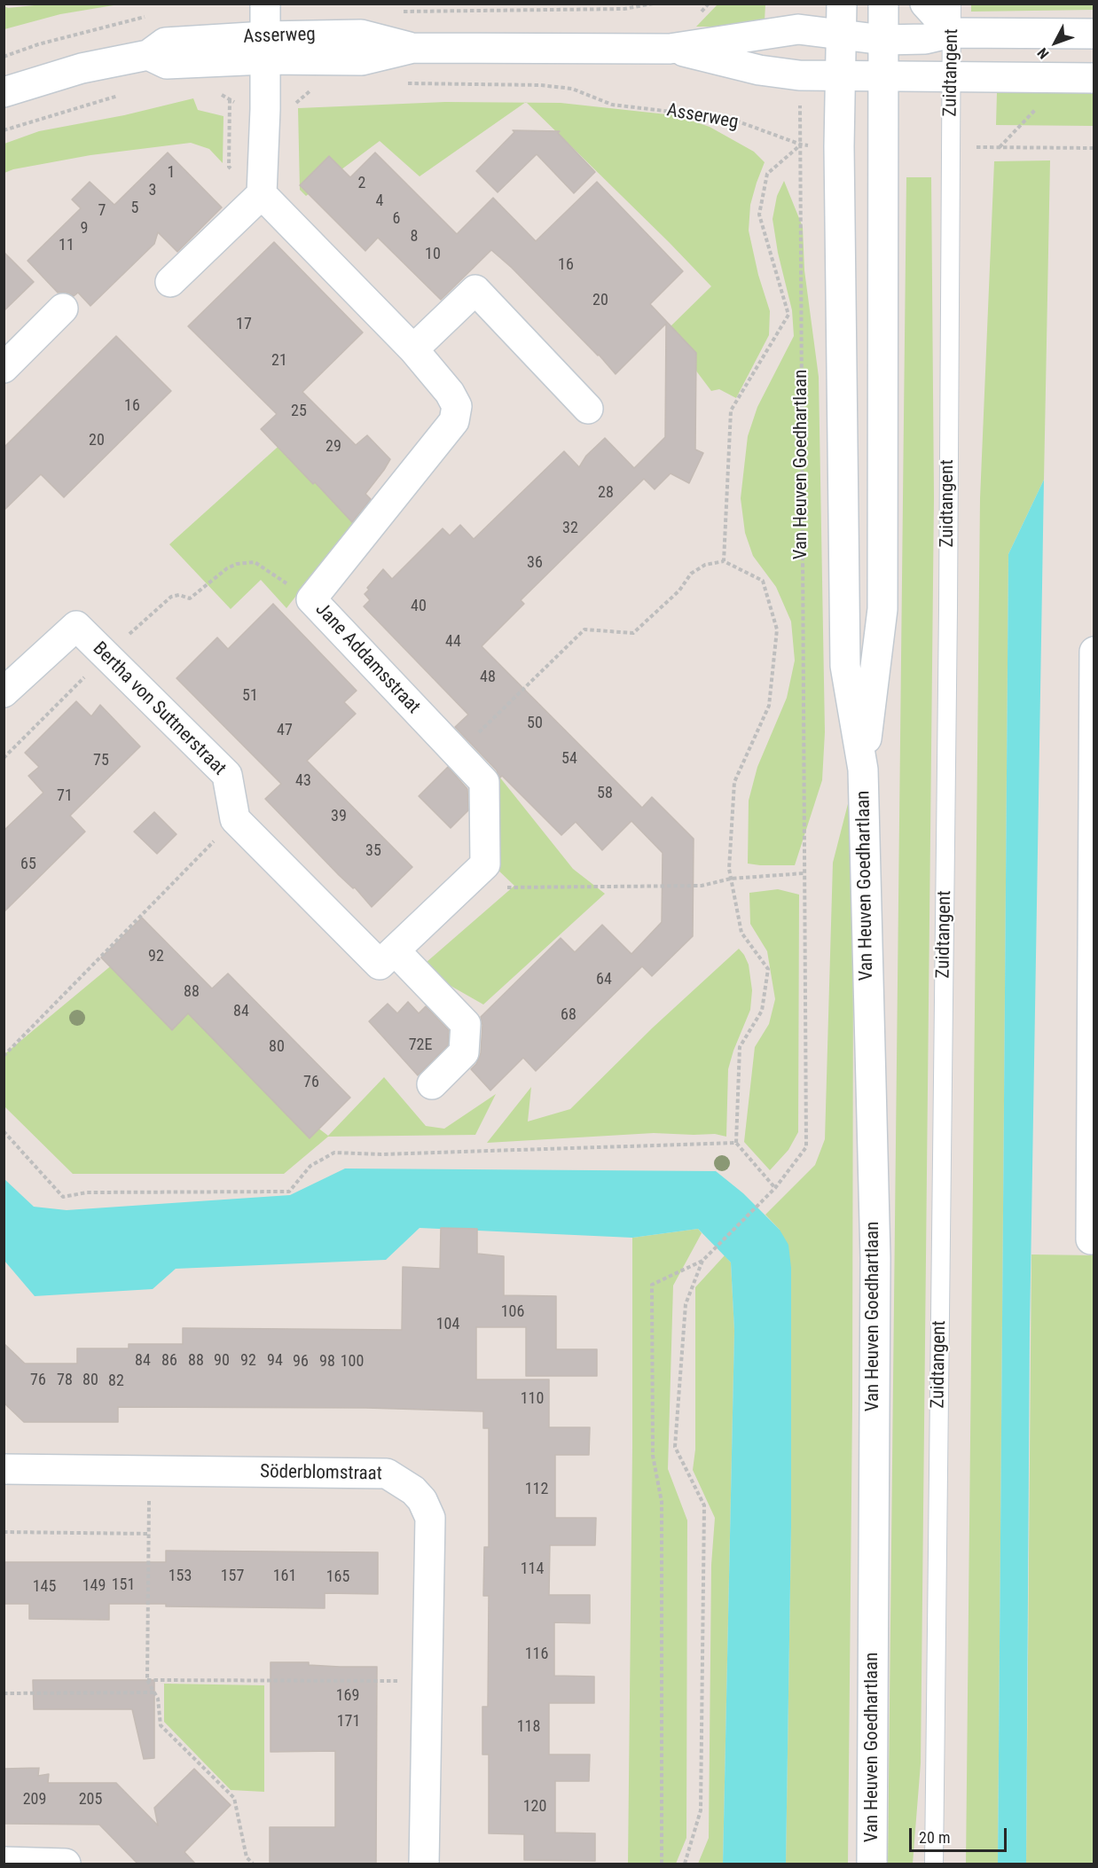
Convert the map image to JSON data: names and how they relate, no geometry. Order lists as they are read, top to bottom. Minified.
{"streets":{"street":["Asserweg","Van Heuven Goedhartlaan","Jane Addamsstraat","Bertha von Suttnerstraat","Söderblomstraat"],"lane":["Zuidtangent"]},"crossings":[["Asserweg","Zuidtangent"],["Asserweg","Van Heuven Goedhartlaan"]],"house_numbers":["1","2","3","4","5","7","6","9","8","11","10","16","20","17","21","16","25","20","29","28","32","36","40","44","48","51","50","47","54","75","43","58","71","39","35","65","92","64","88","84","68","72E","80","76","106","104","84","86","88","90","92","94","96","98","100","76","78","80","82","110","112","114","153","157","161","165","151","149","145","116","169","171","118","209","205","120"],"scale_bar":"20 m","north":"bottom left"}
